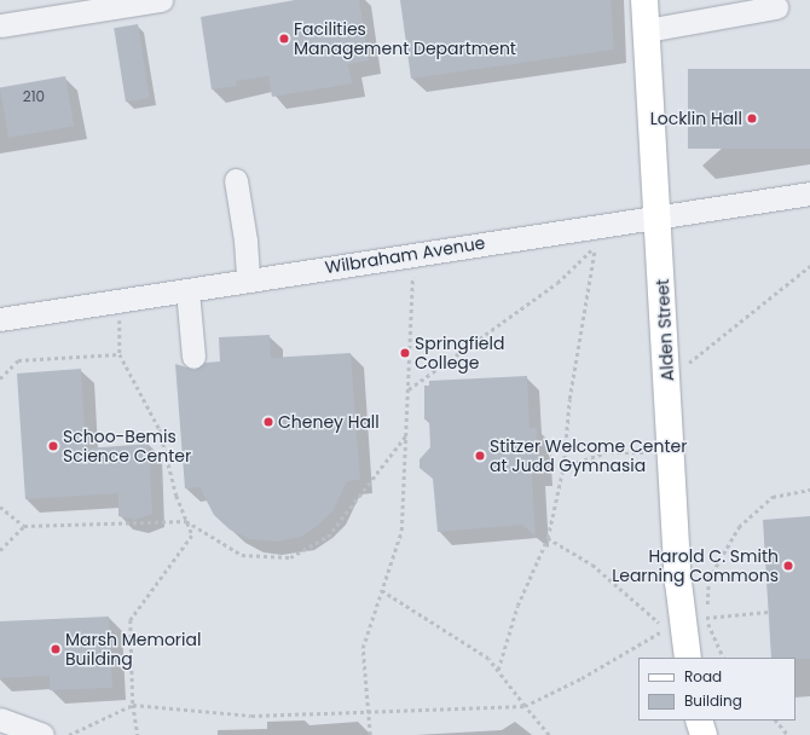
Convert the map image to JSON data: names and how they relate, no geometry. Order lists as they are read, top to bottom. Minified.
{"streets":{"main road":["Alden Street"],"street":["Wilbraham Avenue"]},"crossings":[["Wilbraham Avenue","Alden Street"]],"places":["Facilities Management Department","Locklin Hall","Springfield College","Cheney Hall","Schoo-Bemis Science Center","Stitzer Welcome Center at Judd Gymnasia","Harold C. Smith Learning Commons","Marsh Memorial Building"],"house_numbers":["210"],"legend":["Road","Building"]}
